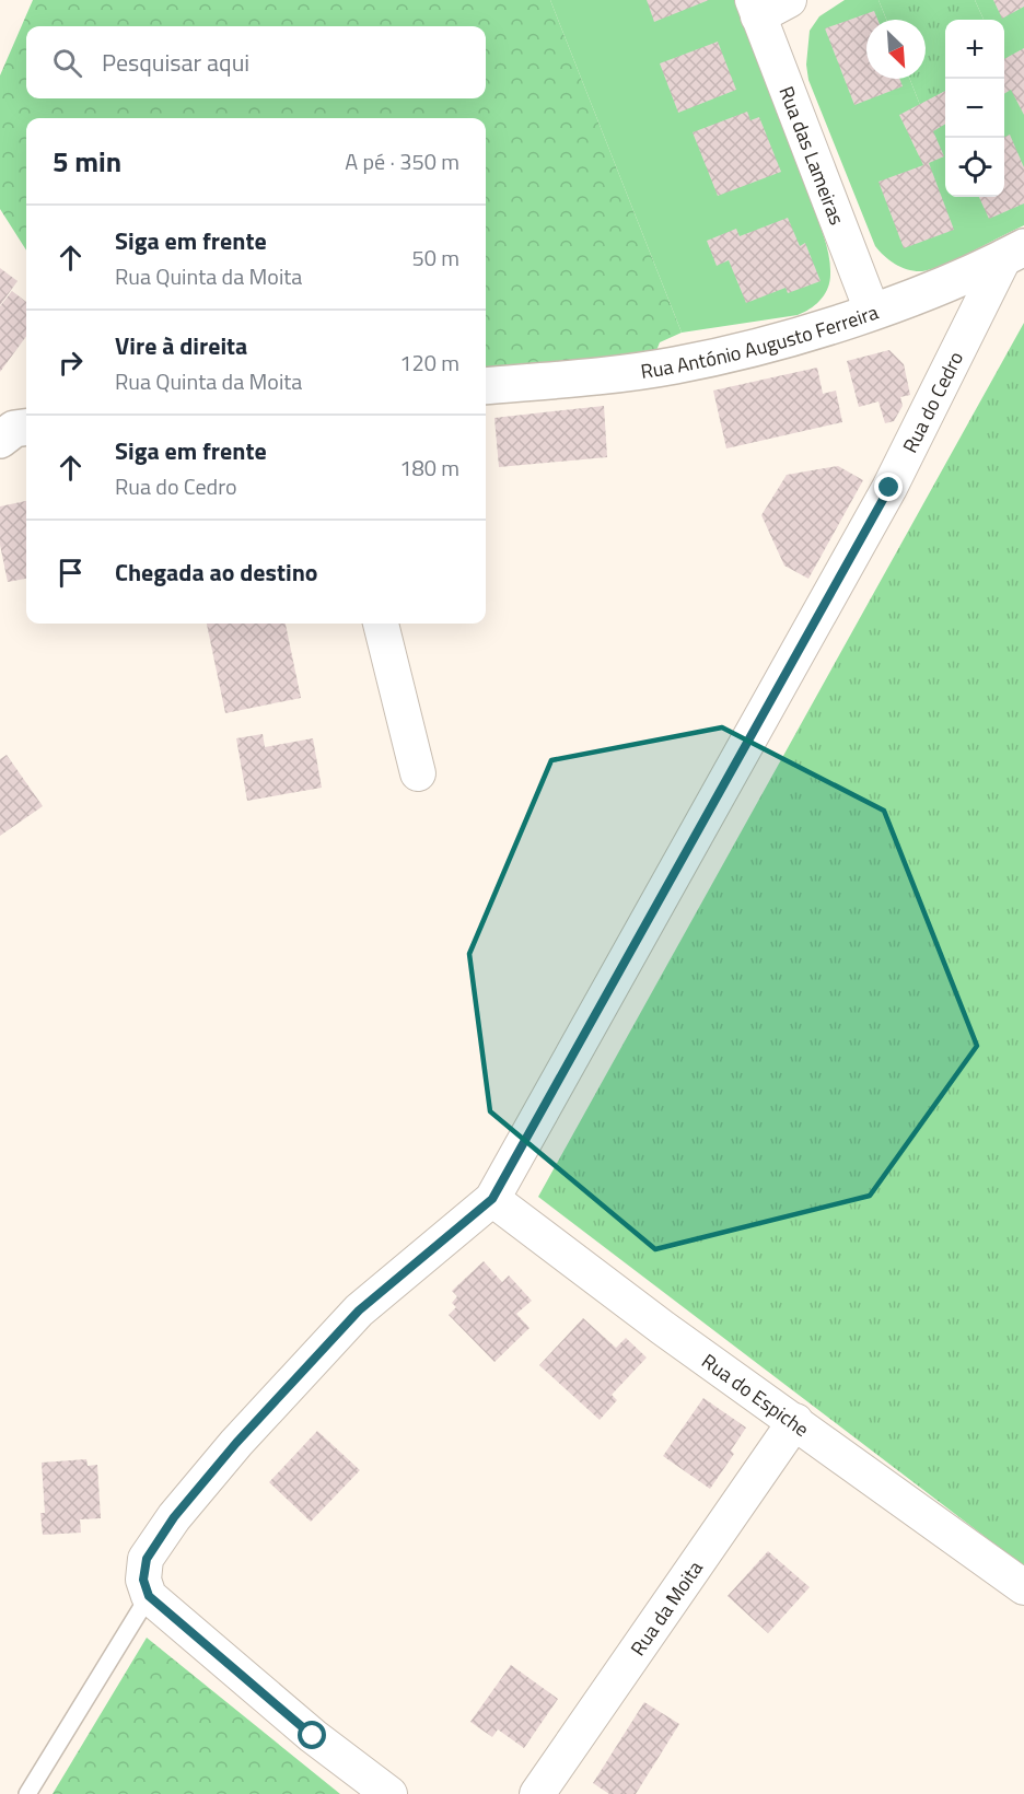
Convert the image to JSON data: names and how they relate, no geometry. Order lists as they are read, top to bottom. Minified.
{"streets":{"street":["Rua das Lameiras","Rua António Augusto Ferreira","Rua do Cedro","Rua do Espiche","Rua da Moita"]},"crossings":[["Rua das Lameiras","Rua António Augusto Ferreira"],["Rua António Augusto Ferreira","Rua do Cedro"],["Rua do Cedro","Rua do Espiche"],["Rua do Espiche","Rua da Moita"]],"north":"bottom right","page":{"map_buttons":["+","−"],"search":"Pesquisar aqui","heading":["5 min","A pé · 350 m"],"list":[["Siga em frente","Rua Quinta da Moita","50 m"],["Vire à direita","Rua Quinta da Moita","120 m"],["Siga em frente","Rua do Cedro","180 m"],"Chegada ao destino"]}}
